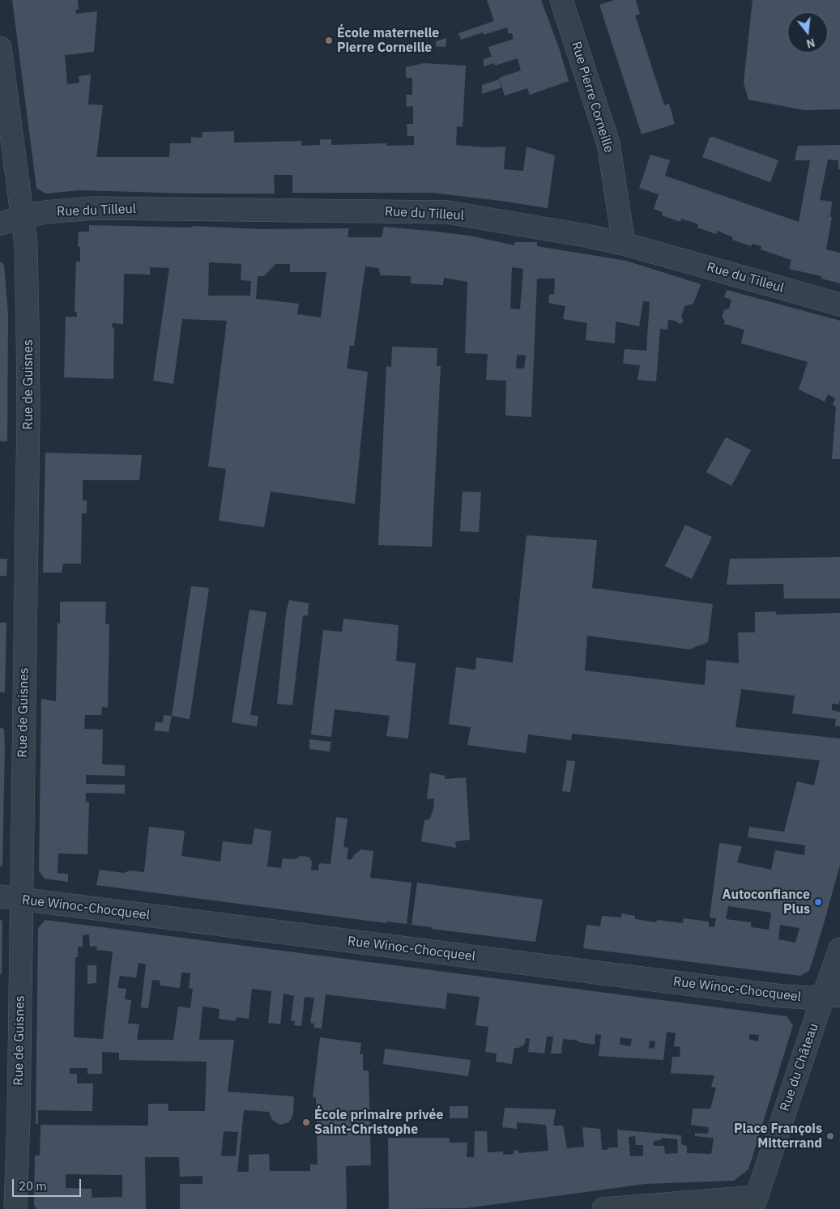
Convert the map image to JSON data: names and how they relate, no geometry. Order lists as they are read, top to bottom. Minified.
{"streets":{"street":["Rue Pierre Corneille","Rue du Tilleul","Rue de Guisnes","Rue Winoc-Chocqueel","Rue du Château"]},"crossings":[["Rue Pierre Corneille","Rue du Tilleul"],["Rue du Tilleul","Rue de Guisnes"],["Rue de Guisnes","Rue Winoc-Chocqueel"],["Rue Winoc-Chocqueel","Rue du Château"]],"places":["École maternelle Pierre Corneille","Autoconfiance Plus","École primaire privée Saint-Christophe","Place François Mitterrand"],"scale_bar":"20 m","north":"bottom"}
